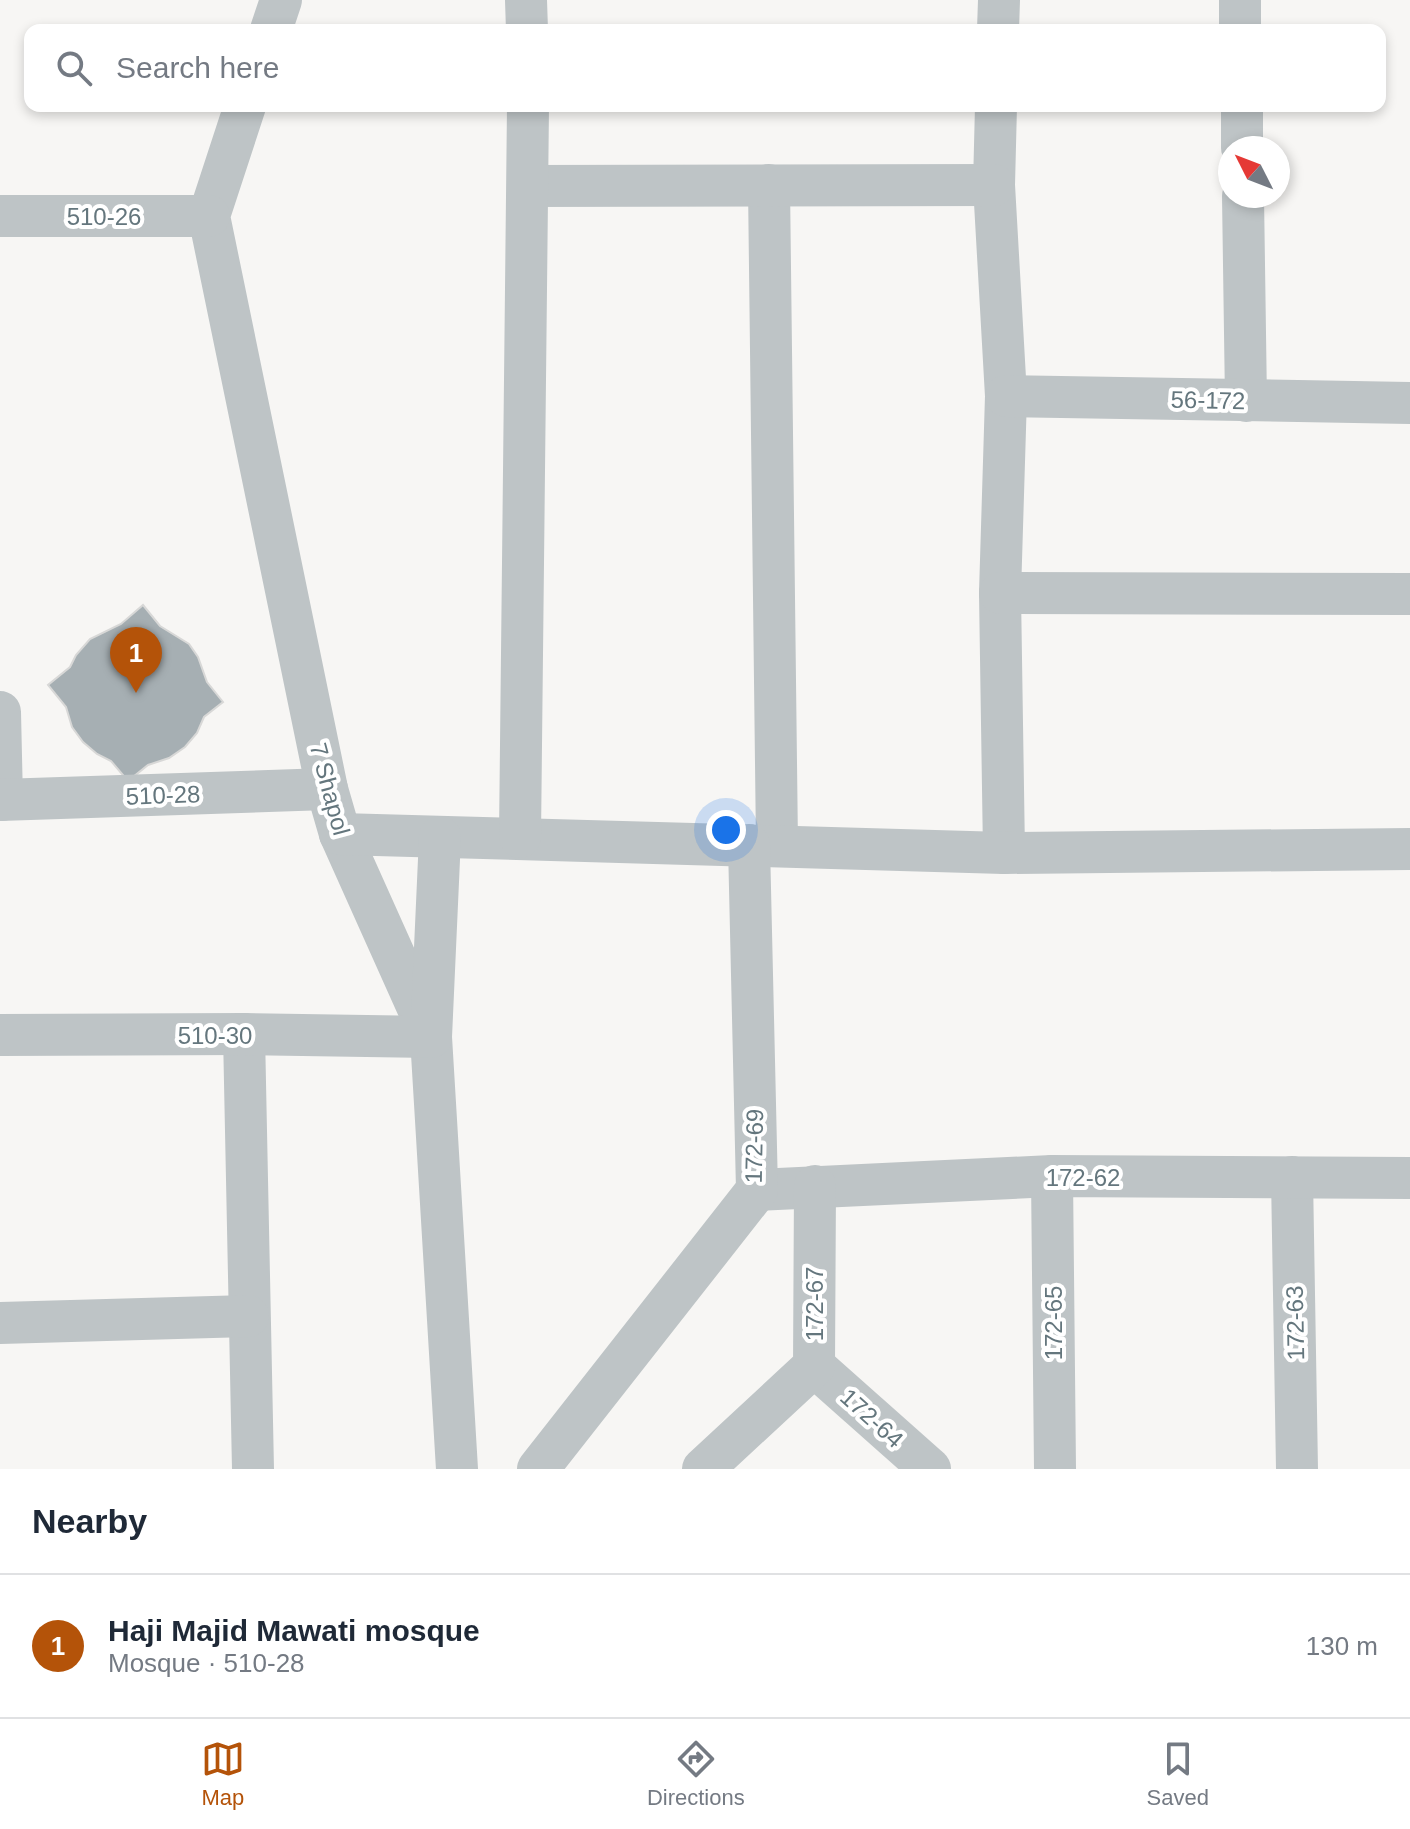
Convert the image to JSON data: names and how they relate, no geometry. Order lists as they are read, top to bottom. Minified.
{"streets":{"street":["510-26","56-172","7 Shapol","510-28","510-30","172-69","172-62","172-67","172-65","172-63","172-64"]},"crossings":[["510-26","7 Shapol"],["7 Shapol","510-28"],["7 Shapol","510-30"],["172-69","172-62"],["172-62","172-67"],["172-62","172-65"],["172-62","172-63"],["172-67","172-64"]],"north":"top left","page":{"search":"Search here","pins":"1","heading":"Nearby","list":[{"mark":"1","name":"Haji Majid Mawati mosque","note":"Mosque · 510-28","value":"130 m"}],"nav":["Map","Directions","Saved"]}}
